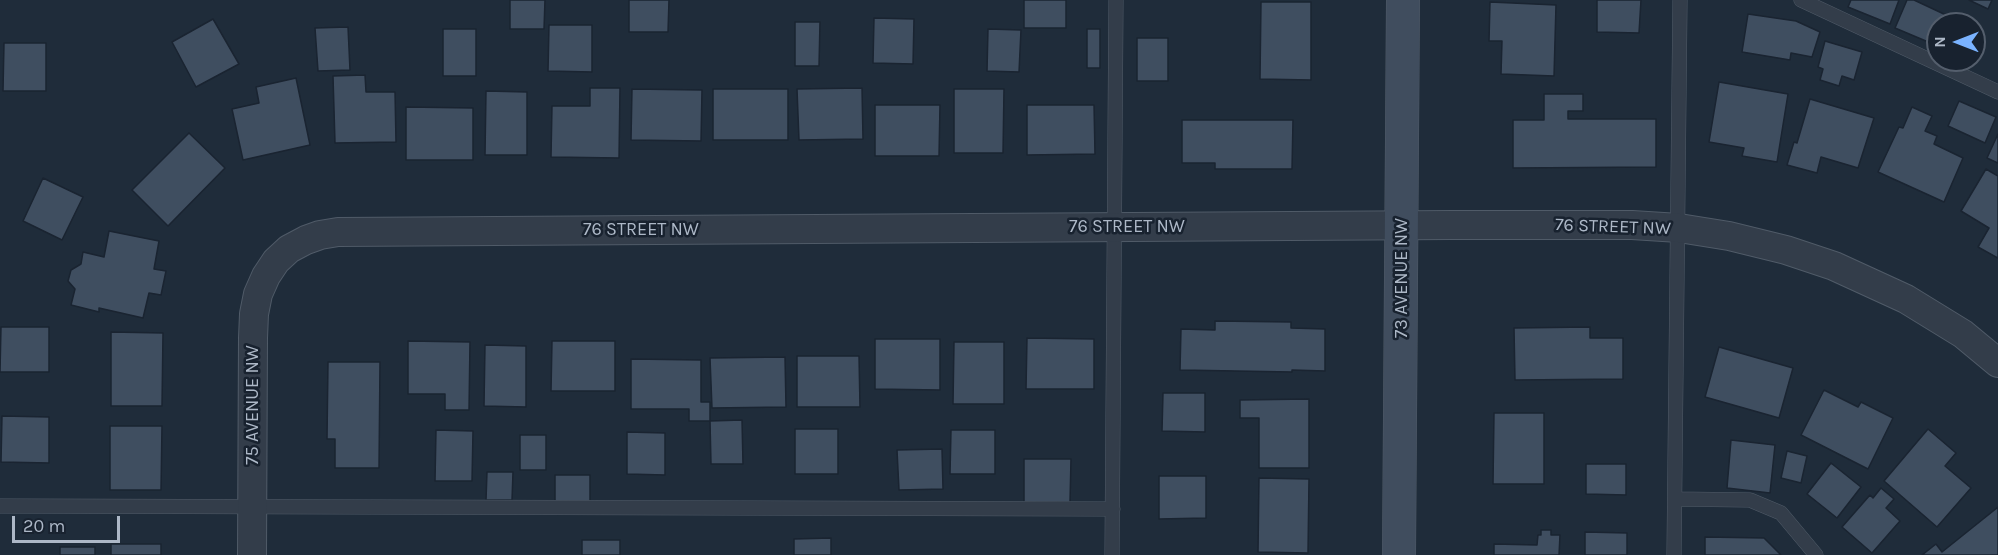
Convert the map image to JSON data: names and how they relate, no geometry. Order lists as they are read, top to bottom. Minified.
{"streets":{"street":["76 STREET NW","73 AVENUE NW","75 AVENUE NW"]},"crossings":[["76 STREET NW","73 AVENUE NW"],["76 STREET NW","75 AVENUE NW"]],"scale_bar":"20 m","north":"left"}
